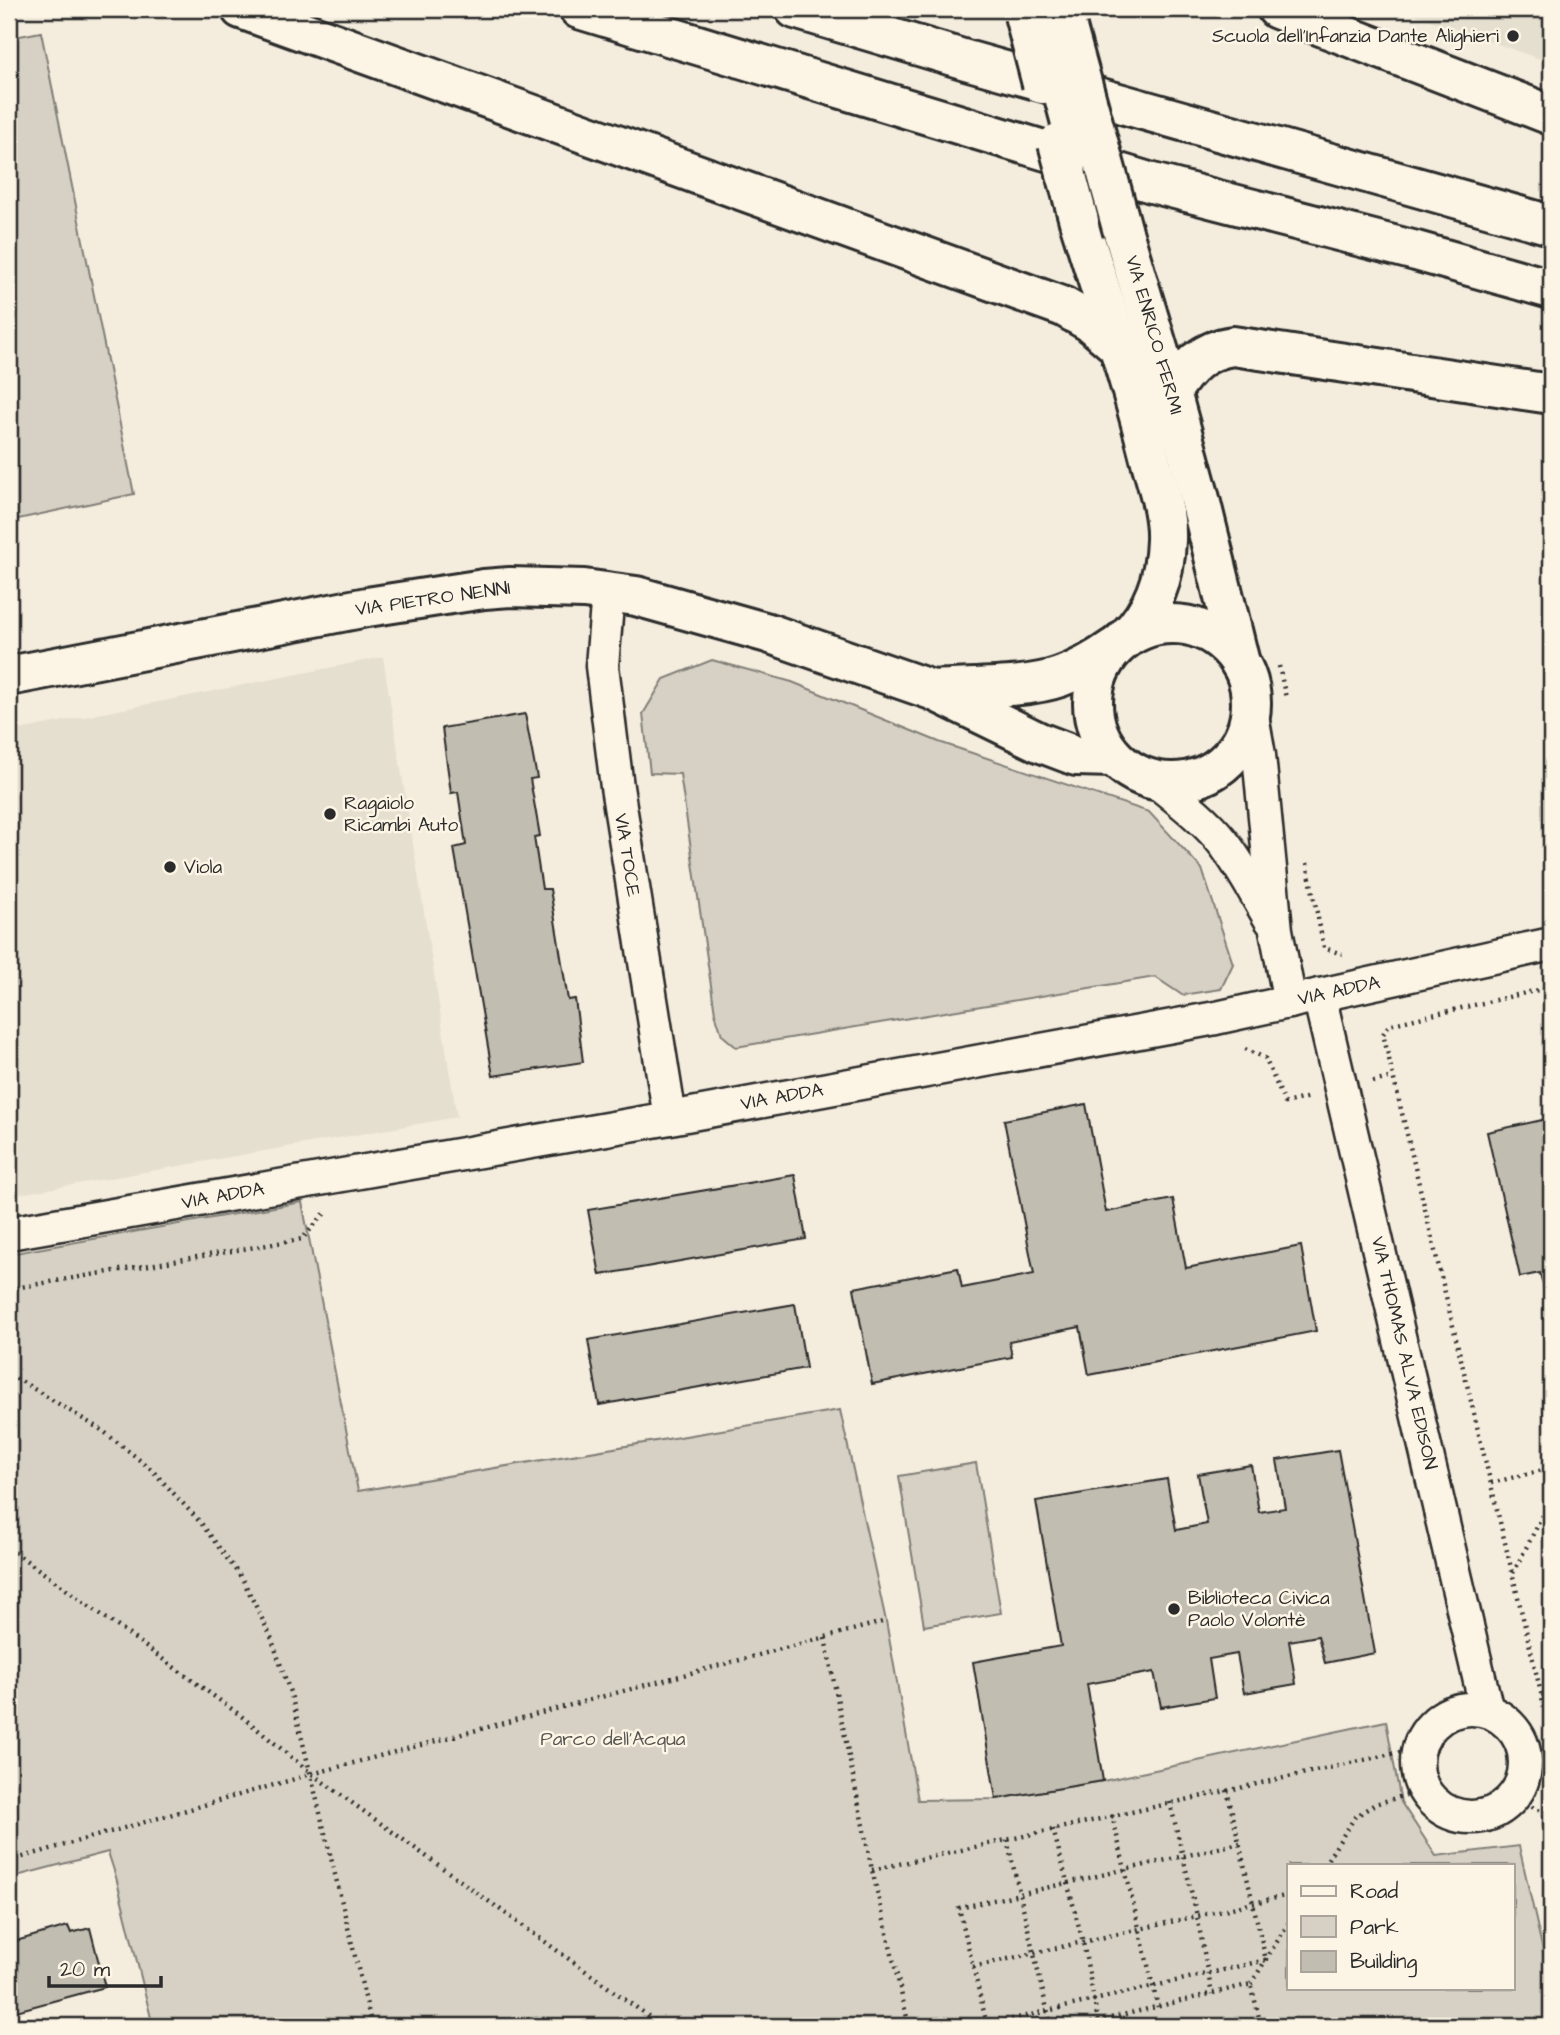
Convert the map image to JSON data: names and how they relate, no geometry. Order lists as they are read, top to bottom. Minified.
{"streets":{"main road":["VIA ENRICO FERMI","VIA PIETRO NENNI"],"street":["VIA TOCE","VIA ADDA","VIA THOMAS ALVA EDISON"]},"crossings":[["VIA ENRICO FERMI","VIA PIETRO NENNI"],["VIA PIETRO NENNI","VIA TOCE"],["VIA TOCE","VIA ADDA"],["VIA ADDA","VIA THOMAS ALVA EDISON"]],"parks":["Parco dell'Acqua"],"places":["Scuola dell'Infanzia Dante Alighieri","Ragaiolo Ricambi Auto","Viola","Biblioteca Civica Paolo Volontè"],"legend":["Road","Park","Building"],"scale_bar":"20 m"}
